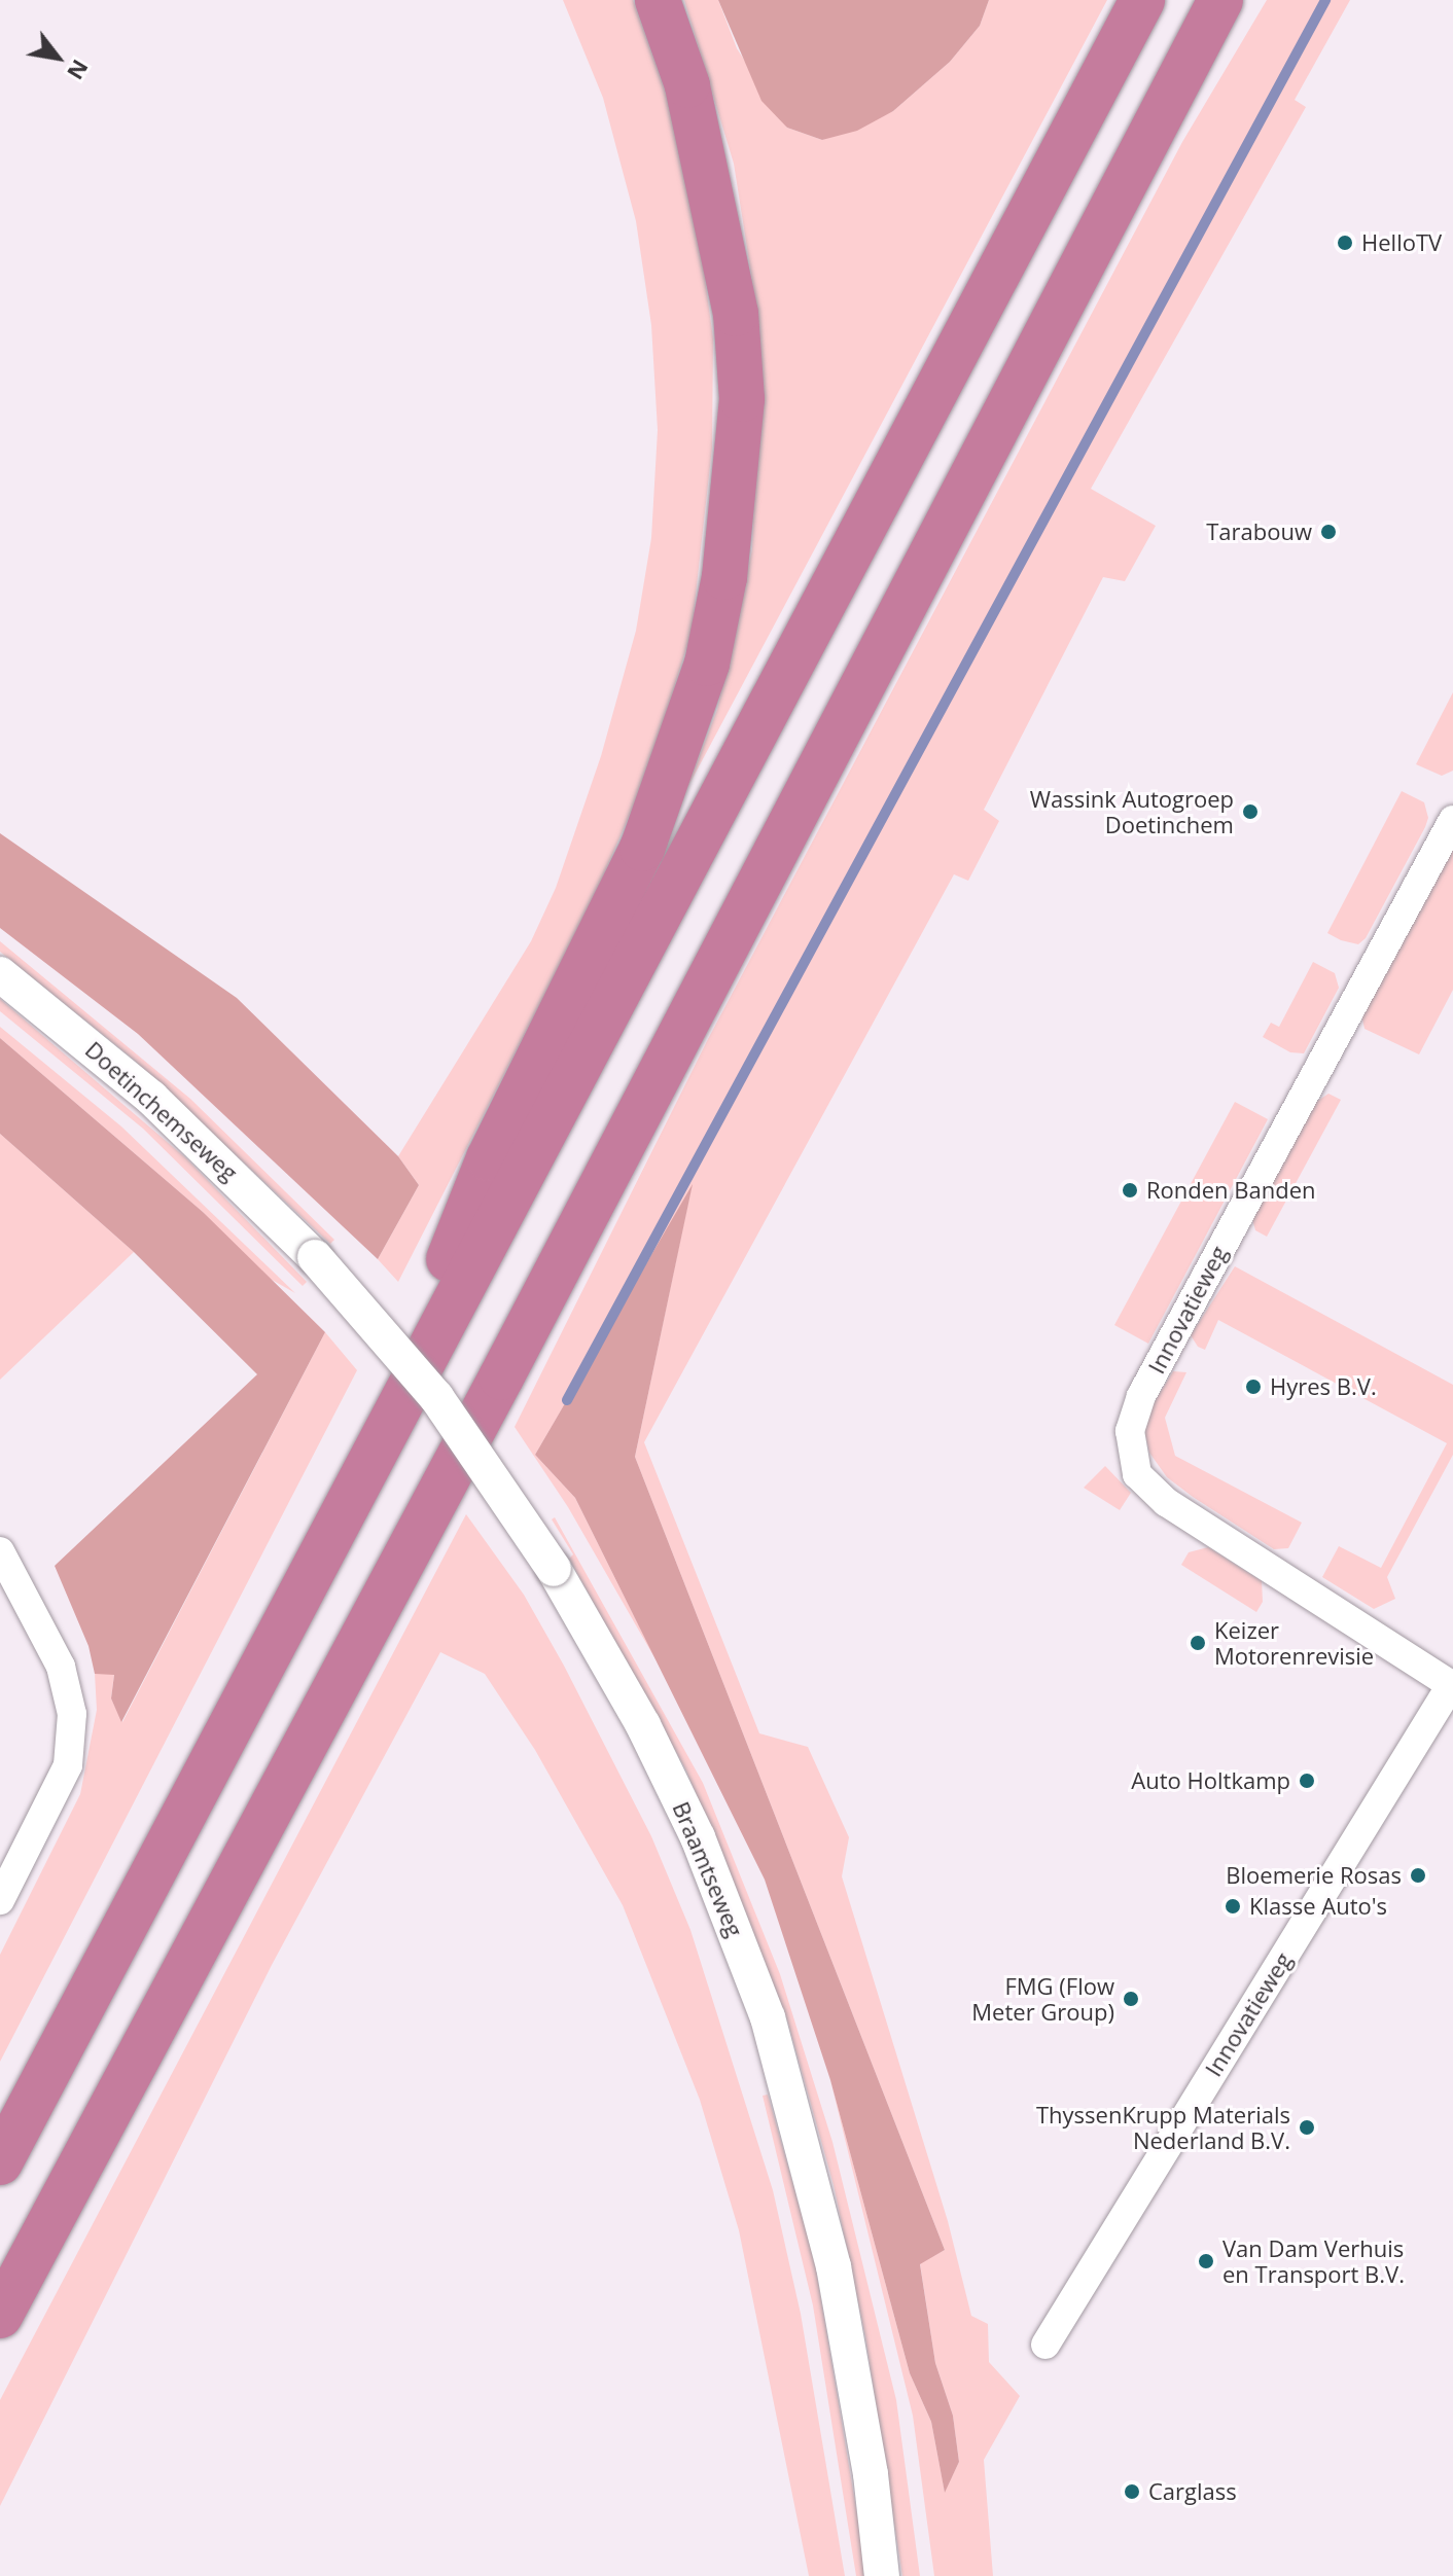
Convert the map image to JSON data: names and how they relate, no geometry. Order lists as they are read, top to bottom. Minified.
{"streets":{"street":["Doetinchemseweg","Innovatieweg","Braamtseweg"]},"crossings":[["Doetinchemseweg","Braamtseweg"]],"places":["HelloTV","Tarabouw","Wassink Autogroep Doetinchem","Ronden Banden","Hyres B.V.","Keizer Motorenrevisie","Auto Holtkamp","Bloemerie Rosas","Klasse Auto's","FMG (Flow Meter Group)","ThyssenKrupp Materials Nederland B.V.","Van Dam Verhuis en Transport B.V.","Carglass"],"north":"bottom right"}
